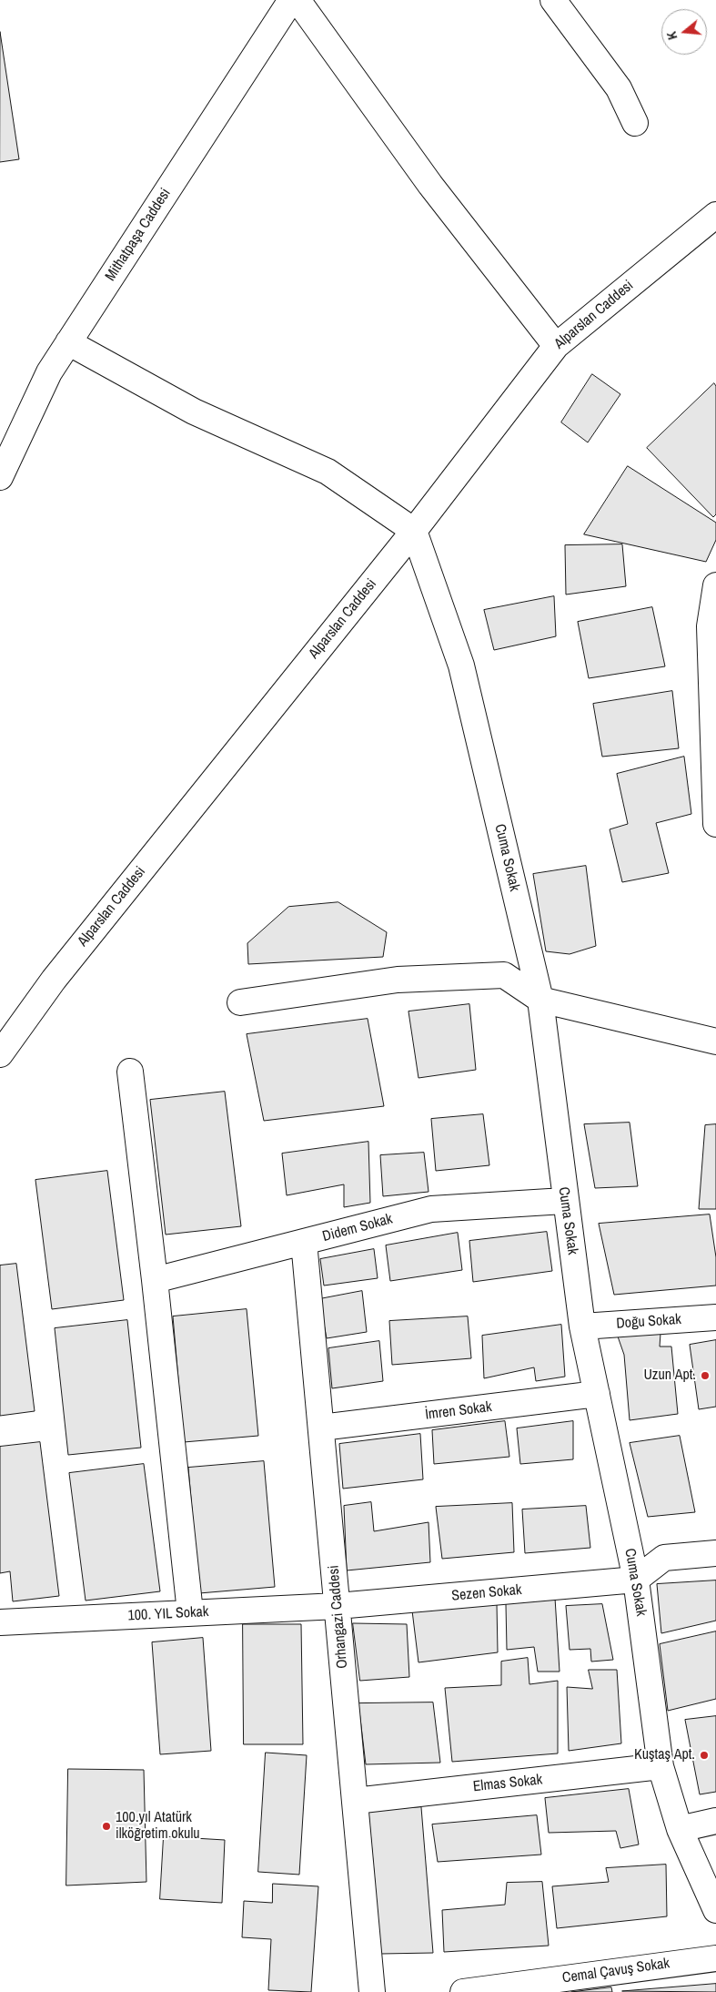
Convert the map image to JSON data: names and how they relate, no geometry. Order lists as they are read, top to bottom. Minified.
{"streets":{"street":["Mithatpaşa Caddesi","Alparslan Caddesi","Cuma Sokak","Didem Sokak","Doğu Sokak","İmren Sokak","Sezen Sokak","100. YIL Sokak","Orhangazi Caddesi","Elmas Sokak","Cemal Çavuş Sokak"]},"crossings":[["Alparslan Caddesi","Cuma Sokak"],["Cuma Sokak","Didem Sokak"],["Cuma Sokak","Doğu Sokak"],["Cuma Sokak","İmren Sokak"],["Cuma Sokak","Sezen Sokak"],["Cuma Sokak","Elmas Sokak"],["Didem Sokak","Orhangazi Caddesi"],["İmren Sokak","Orhangazi Caddesi"],["Sezen Sokak","100. YIL Sokak"],["Sezen Sokak","Orhangazi Caddesi"],["100. YIL Sokak","Orhangazi Caddesi"],["Orhangazi Caddesi","Elmas Sokak"]],"places":["Uzun Apt.","Kuştaş Apt.","100.yıl Atatürk ilköğretim okulu"],"north":"left"}
